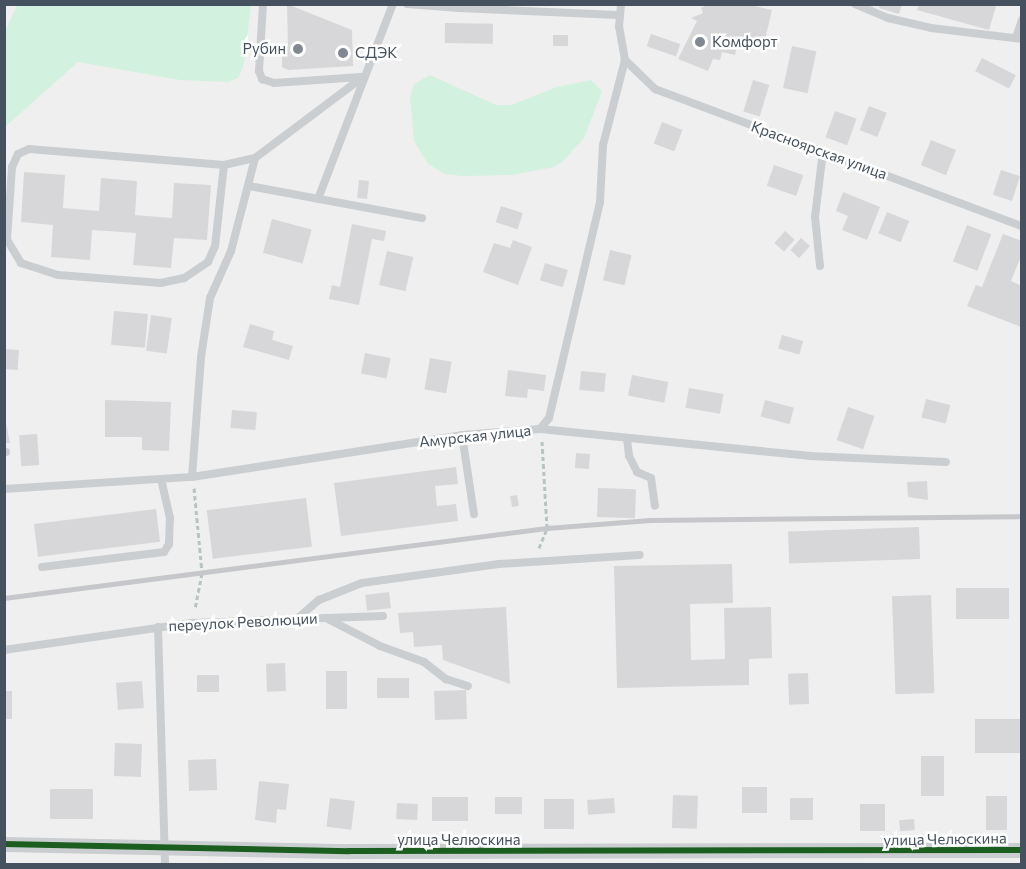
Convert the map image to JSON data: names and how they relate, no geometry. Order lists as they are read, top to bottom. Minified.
{"streets":{"street":["улица Челюскина"],"lane":["Красноярская улица","Амурская улица","переулок Революции"]},"places":["Комфорт","Рубин","СДЭК"]}
